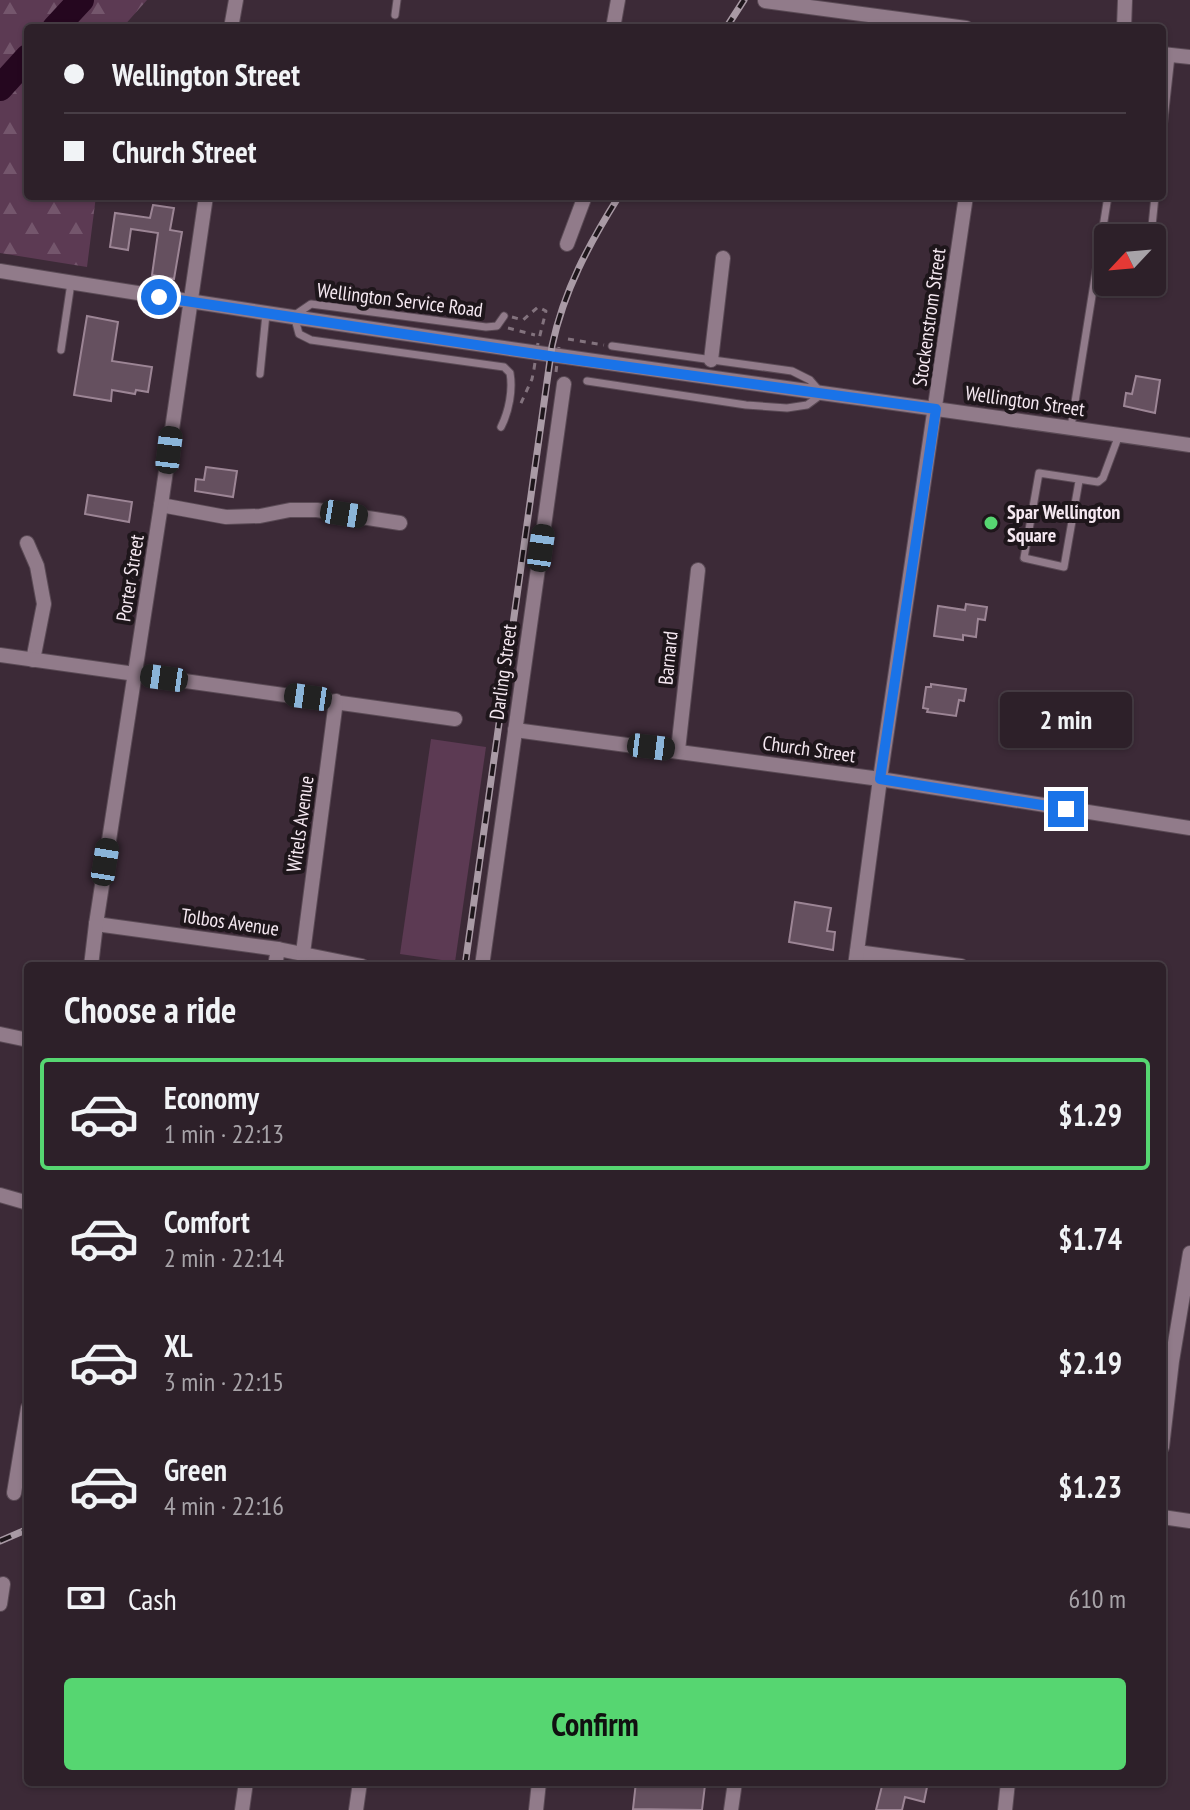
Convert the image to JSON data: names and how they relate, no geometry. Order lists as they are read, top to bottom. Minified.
{"streets":{"street":["Stockenstrom Street","Wellington Street","Porter Street","Barnard","Darling Street","Church Street","Witels Avenue","Tolbos Avenue"],"lane":["Wellington Service Road"]},"crossings":[["Wellington Service Road","Wellington Street"],["Stockenstrom Street","Wellington Street"],["Stockenstrom Street","Church Street"],["Wellington Street","Porter Street"],["Porter Street","Tolbos Avenue"],["Barnard","Church Street"],["Darling Street","Church Street"],["Witels Avenue","Tolbos Avenue"]],"places":["Spar Wellington Square"],"north":"bottom left","page":{"banner":["Wellington Street","Church Street"],"bubble":"2 min","heading":"Choose a ride","list":[{"name":"Economy","note":"1 min · 22:13","value":"$1.29"},{"name":"Comfort","note":"2 min · 22:14","value":"$1.74"},{"name":"XL","note":"3 min · 22:15","value":"$2.19"},{"name":"Green","note":"4 min · 22:16","value":"$1.23"}],"pay":["Cash","610 m"],"buttons":"Confirm"}}
